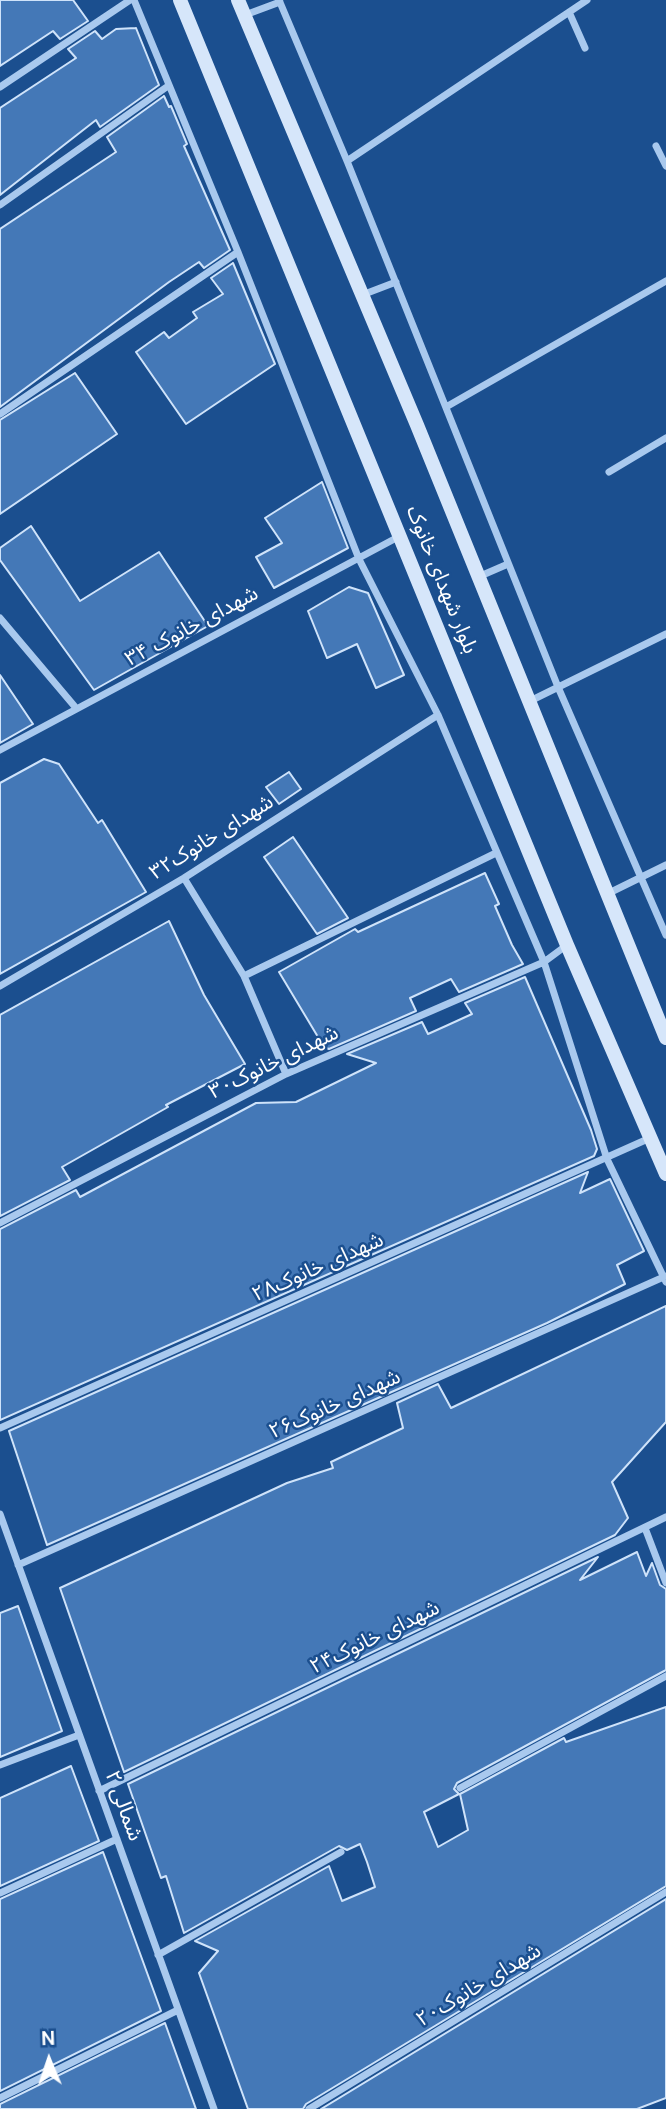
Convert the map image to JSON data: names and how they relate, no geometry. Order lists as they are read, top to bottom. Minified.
{"streets":{"main road":["بلوار شهدای خانوک"],"street":["۳۴ شهدای خانوک","شهدای خانوک۳۲","شهدای خانوک۳۰","شهدای خانوک۲۸","شهدای خانوک۲۶","شهدای خانوک۲۴","شمالی ۲","شهدای خانوک۲۰"]},"crossings":[["بلوار شهدای خانوک","۳۴ شهدای خانوک"],["بلوار شهدای خانوک","شهدای خانوک۳۰"],["بلوار شهدای خانوک","شهدای خانوک۲۸"],["شهدای خانوک۲۶","شمالی ۲"],["شهدای خانوک۲۴","شمالی ۲"]],"north":"top"}
